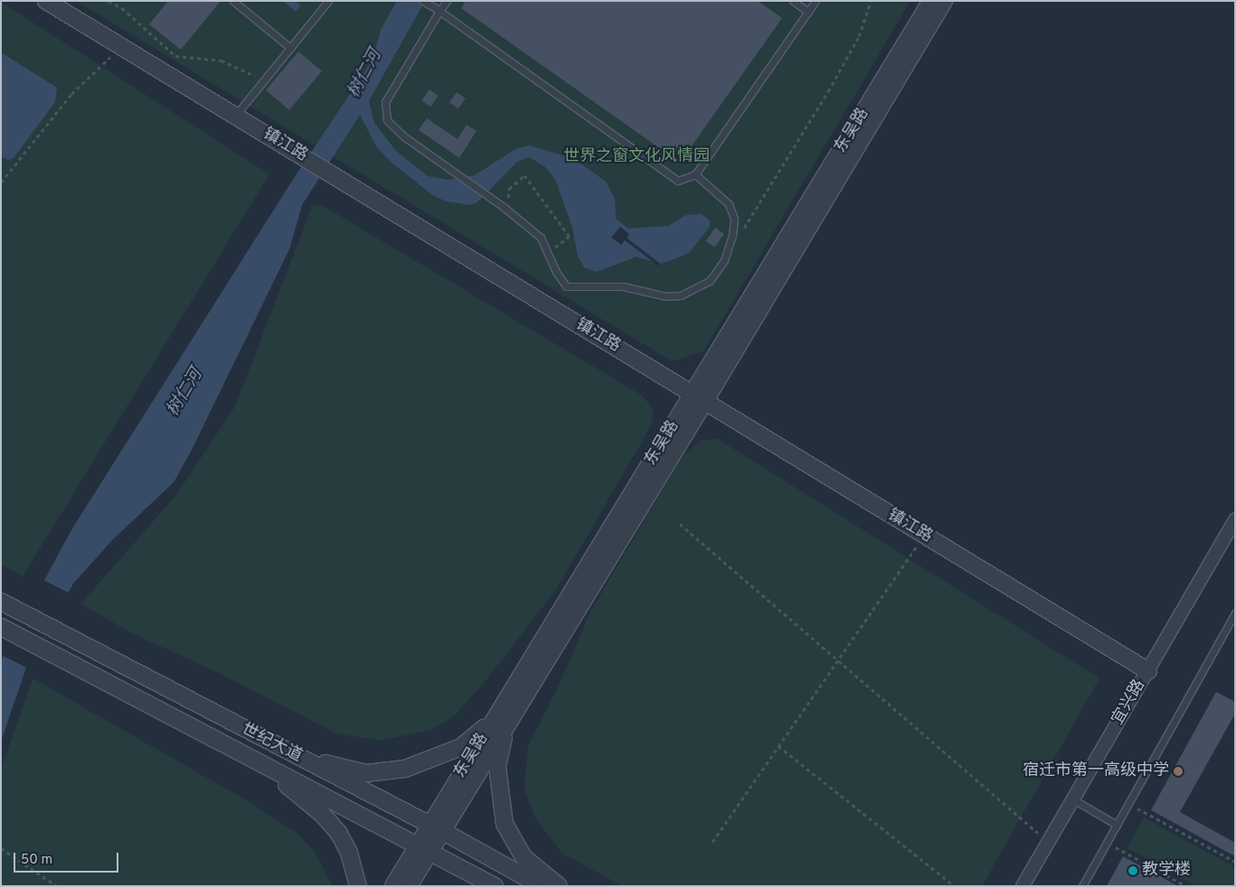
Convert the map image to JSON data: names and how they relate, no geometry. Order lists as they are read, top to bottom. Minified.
{"streets":{"street":["东吴路","镇江路","宜兴路","世纪大道"]},"crossings":[["东吴路","镇江路"],["东吴路","世纪大道"],["镇江路","宜兴路"]],"water":["树仁河"],"parks":["世界之窗文化风情园"],"places":["宿迁市第一高级中学","教学楼"],"scale_bar":"50 m"}
